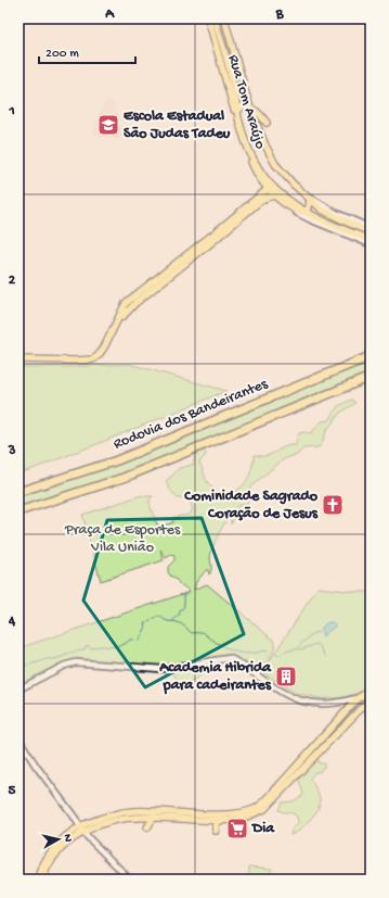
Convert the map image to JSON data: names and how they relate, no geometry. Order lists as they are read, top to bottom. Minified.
{"streets":{"highway":["Rodovia dos Bandeirantes"],"main road":["Rua Tom Araújo"]},"parks":["Praça de Esportes Vila União"],"places":{"school or university":["Escola Estadual São Judas Tadeu"],"church":["Cominidade Sagrado Coração de Jesus"],"building":["Academia Hibrida para cadeirantes"],"supermarket":["Dia"]},"scale_bar":"200 m","north":"right","grid":{"columns":["A","B"],"rows":["1","2","3","4","5"]}}
